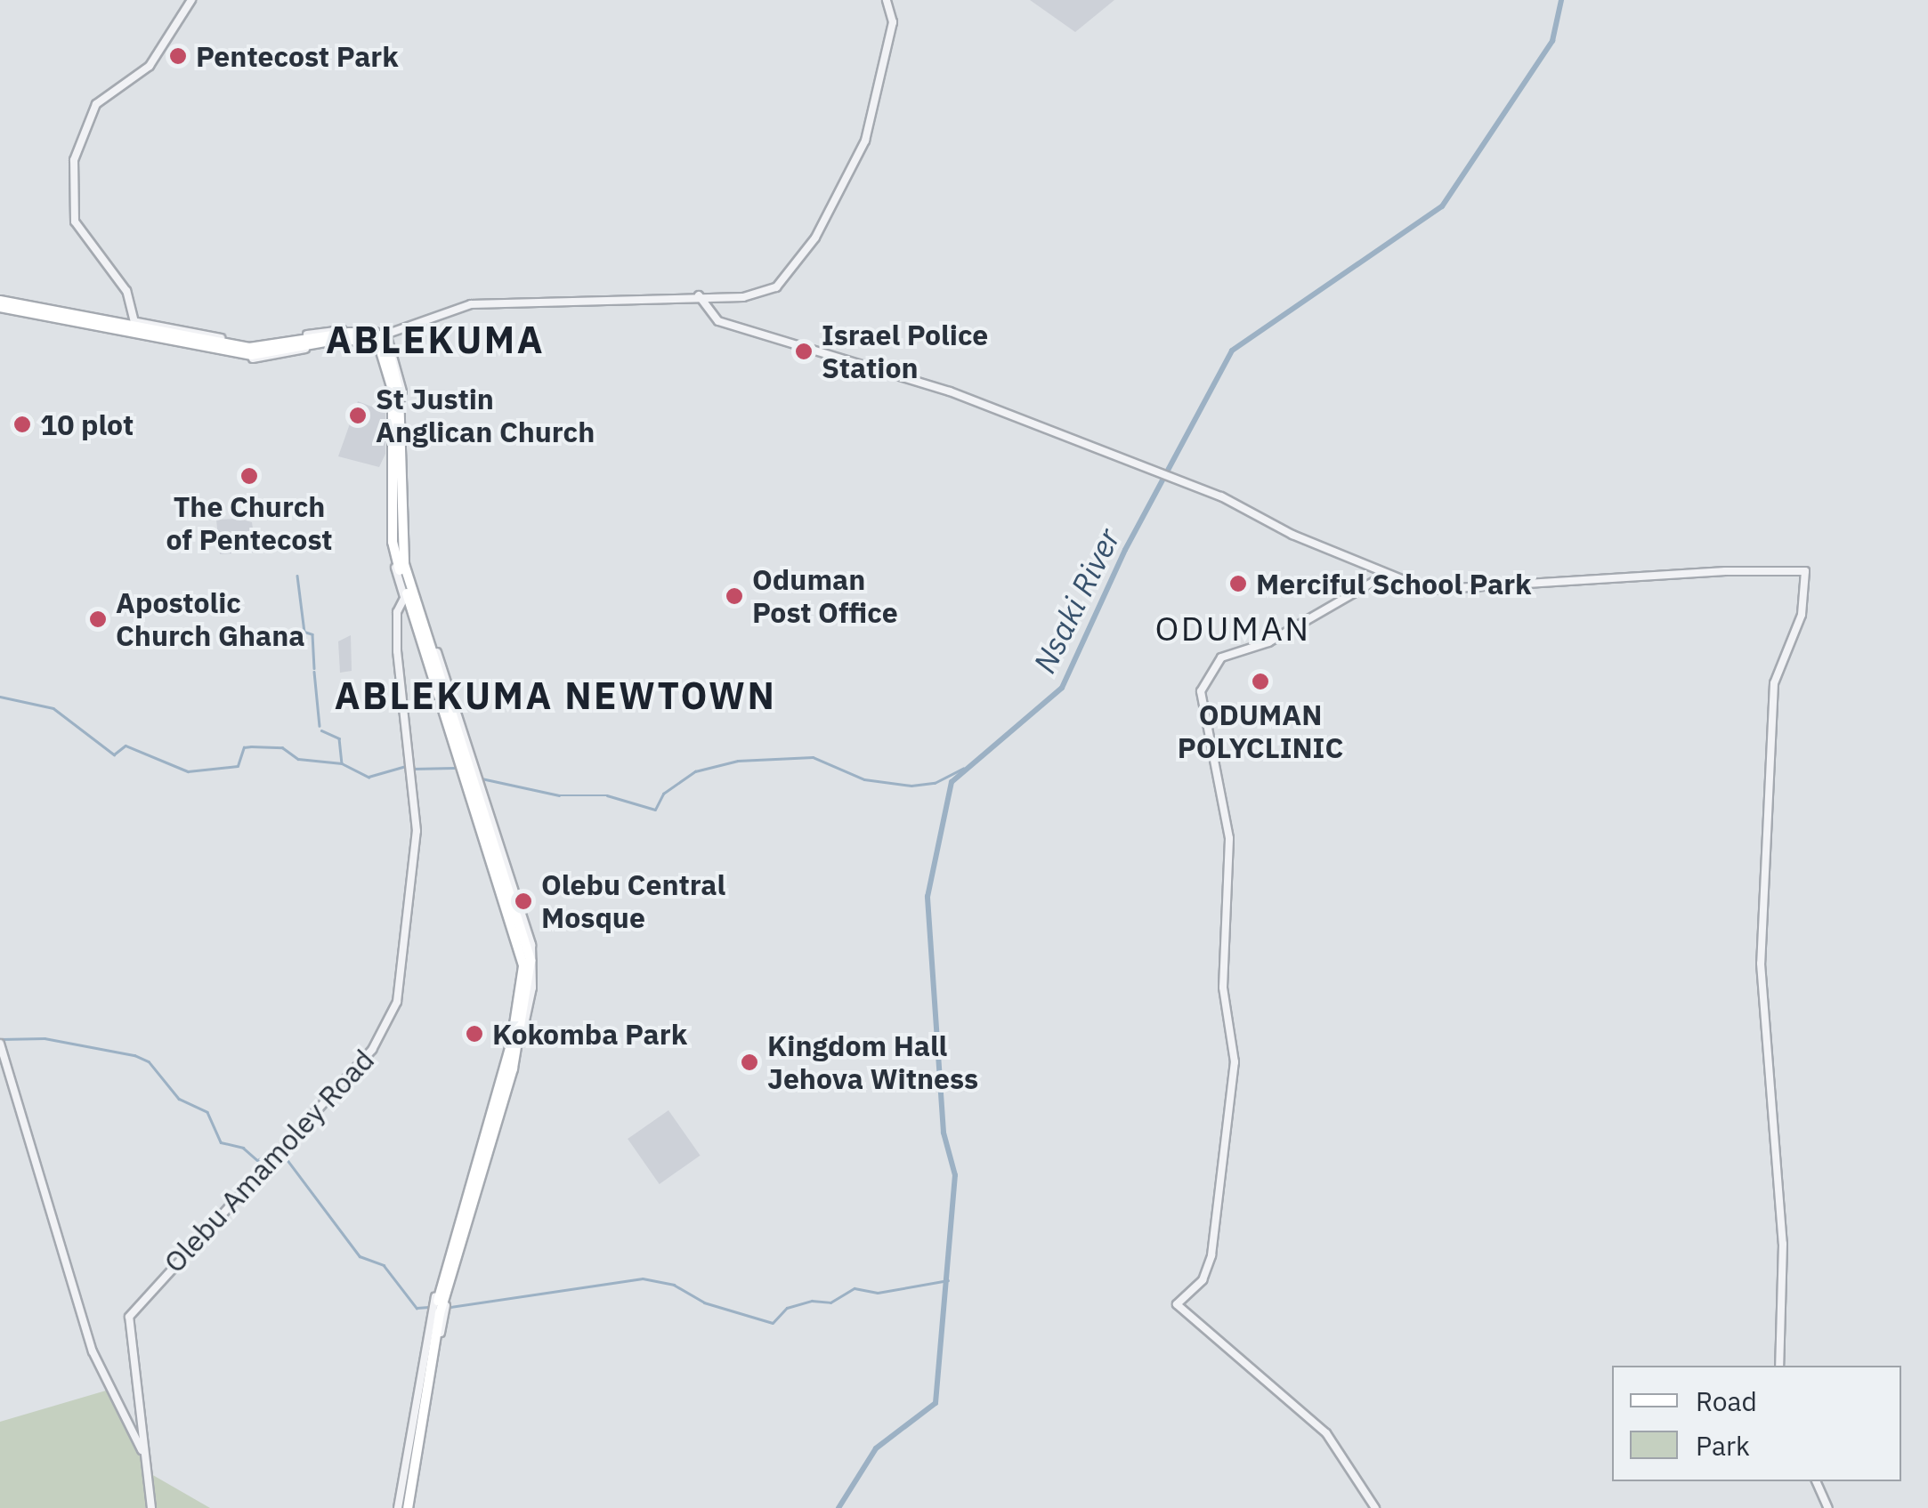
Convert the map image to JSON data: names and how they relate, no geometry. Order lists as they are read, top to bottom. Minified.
{"streets":{"street":["Olebu Amamoley Road"]},"districts":["ABLEKUMA","ODUMAN","ABLEKUMA NEWTOWN"],"water":["Nsaki River"],"places":["Pentecost Park","Israel Police Station","St Justin Anglican Church","10 plot","The Church of Pentecost","Merciful School Park","Oduman Post Office","Apostolic Church Ghana","ODUMAN POLYCLINIC","Olebu Central Mosque","Kokomba Park","Kingdom Hall Jehova Witness"],"legend":["Road","Park"]}
